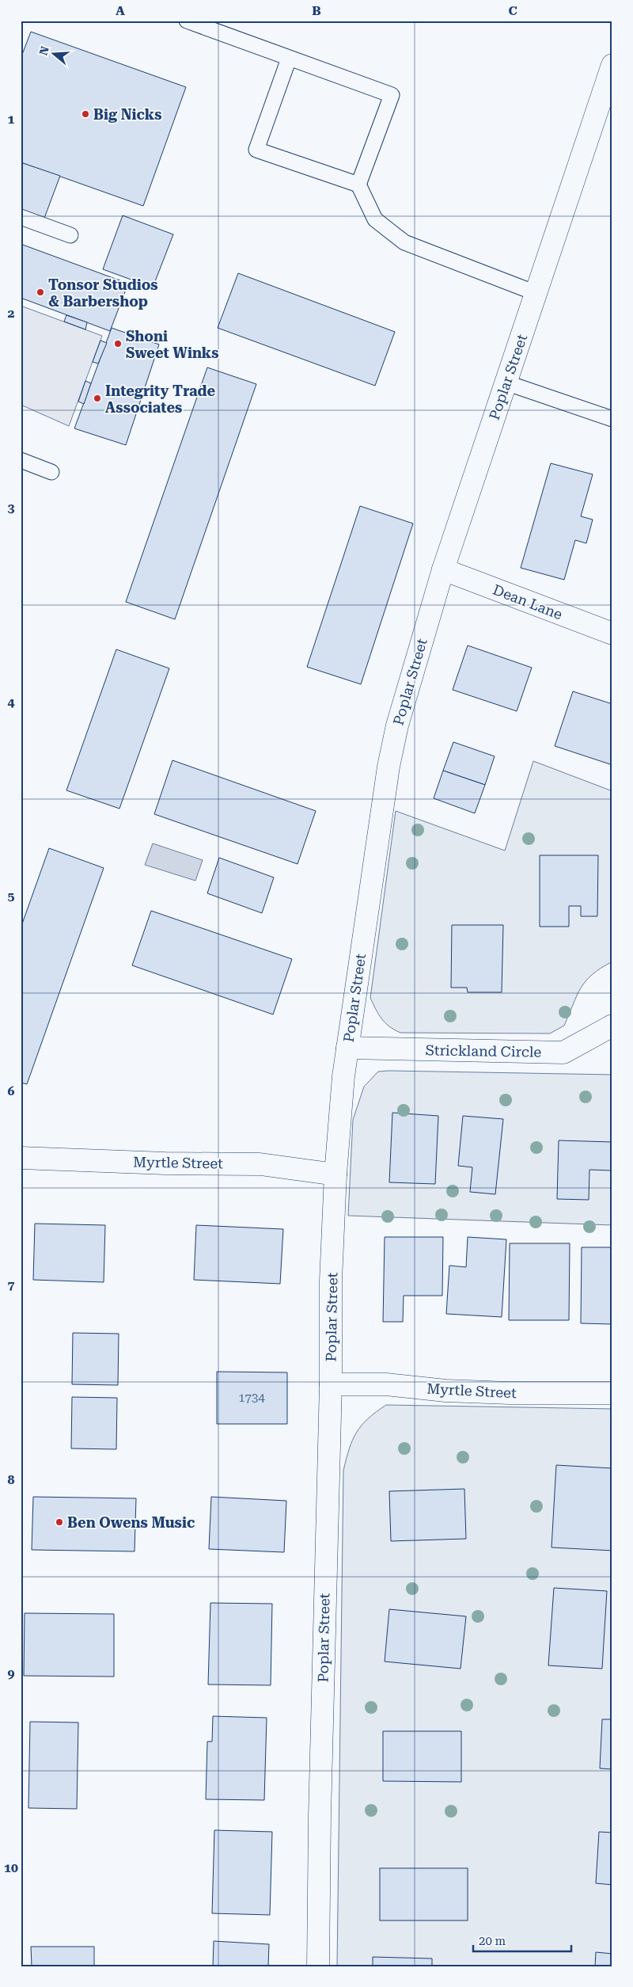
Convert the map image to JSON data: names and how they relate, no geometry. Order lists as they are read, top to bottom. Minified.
{"streets":{"street":["Poplar Street","Dean Lane","Strickland Circle","Myrtle Street"]},"crossings":[["Poplar Street","Dean Lane"],["Poplar Street","Strickland Circle"],["Poplar Street","Myrtle Street"]],"places":["Big Nicks","Tonsor Studios & Barbershop","Shoni Sweet Winks","Integrity Trade Associates","Ben Owens Music"],"house_numbers":["1734"],"scale_bar":"20 m","north":"left","grid":{"columns":["A","B","C"],"rows":["1","2","3","4","5","6","7","8","9","10"]}}
